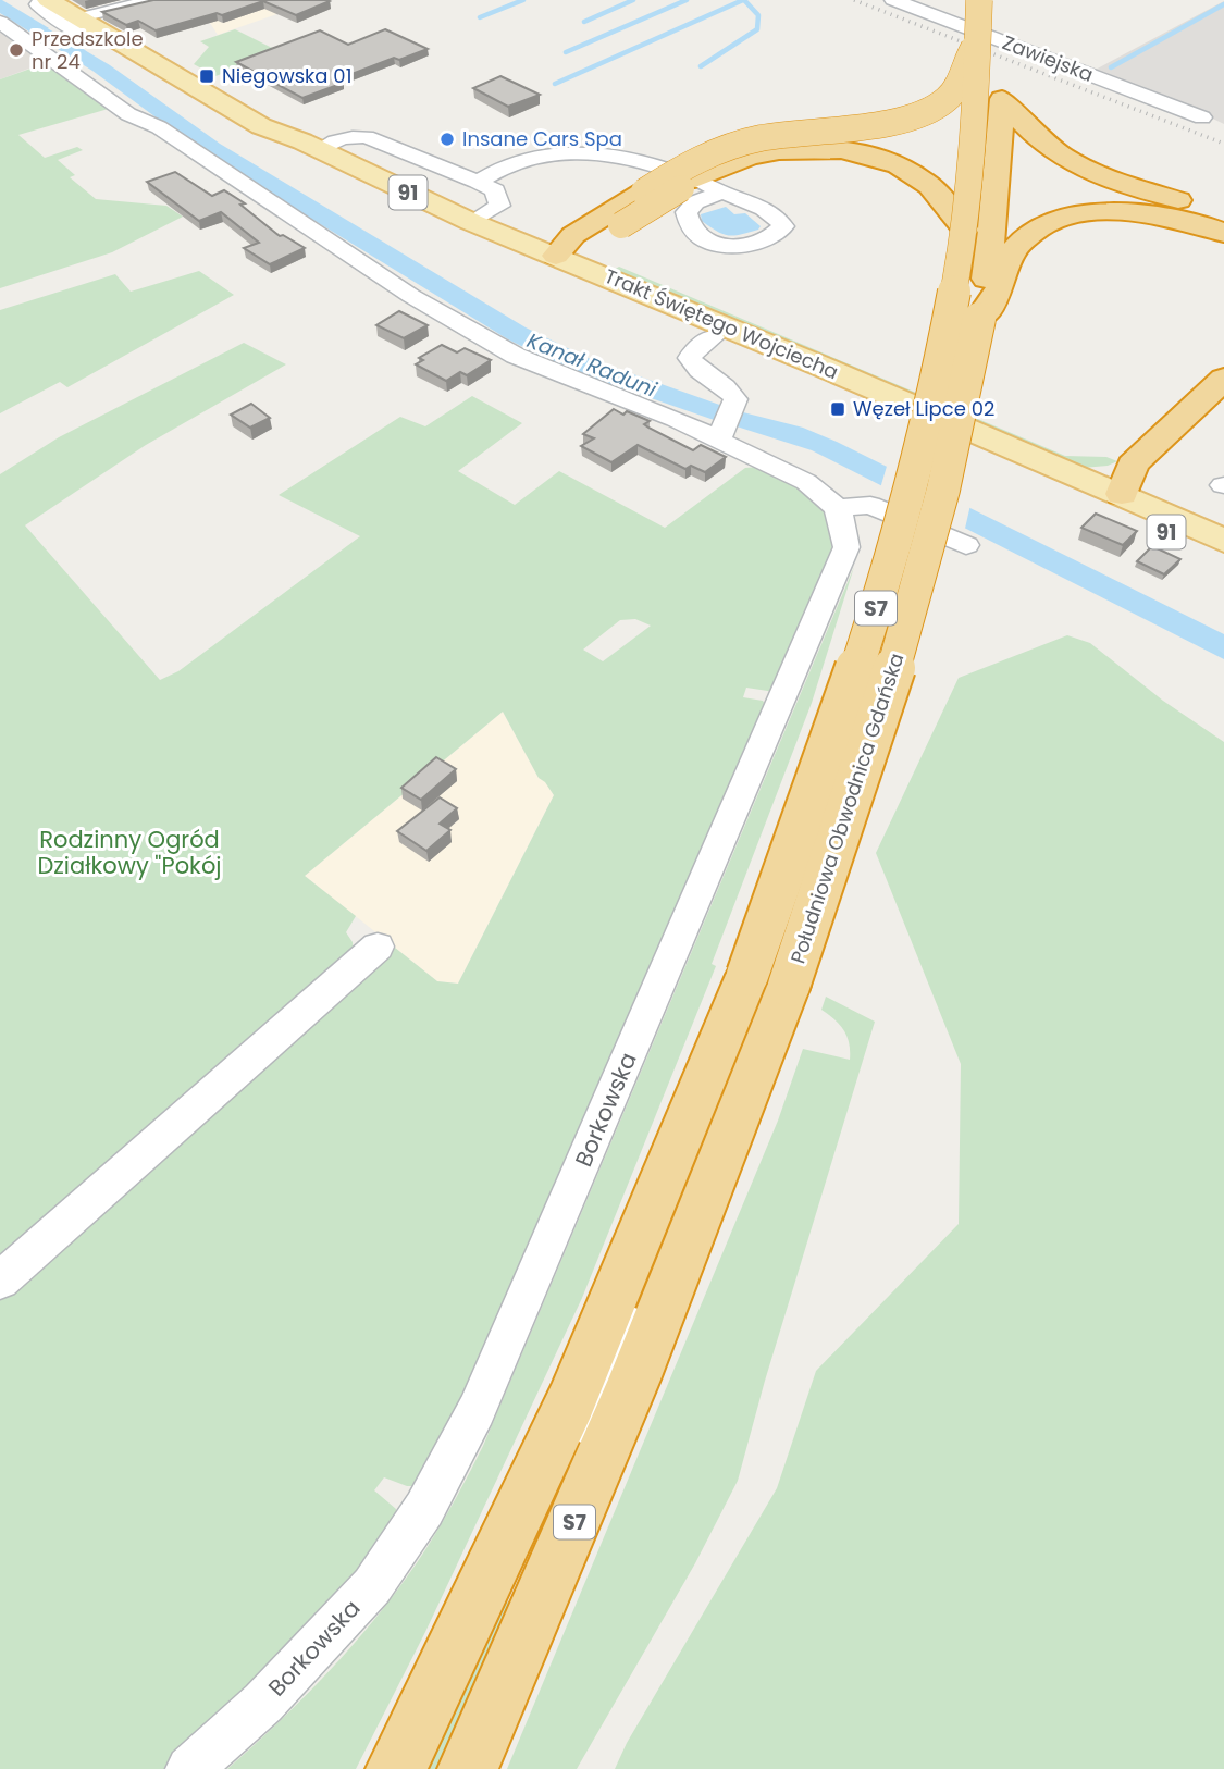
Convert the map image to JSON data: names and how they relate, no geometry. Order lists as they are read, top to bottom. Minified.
{"streets":{"highway":["S7","Południowa Obwodnica Gdańska"],"main road":["91","Trakt Świętego Wojciecha"],"street":["Zawiejska","Borkowska"]},"crossings":[["S7","Południowa Obwodnica Gdańska"]],"water":["Kanał Raduni"],"parks":["Rodzinny Ogród Działkowy \"Pokój"],"places":{"other":["Przedszkole nr 24","Insane Cars Spa"],"transit":["Niegowska 01","Węzeł Lipce 02"]}}
